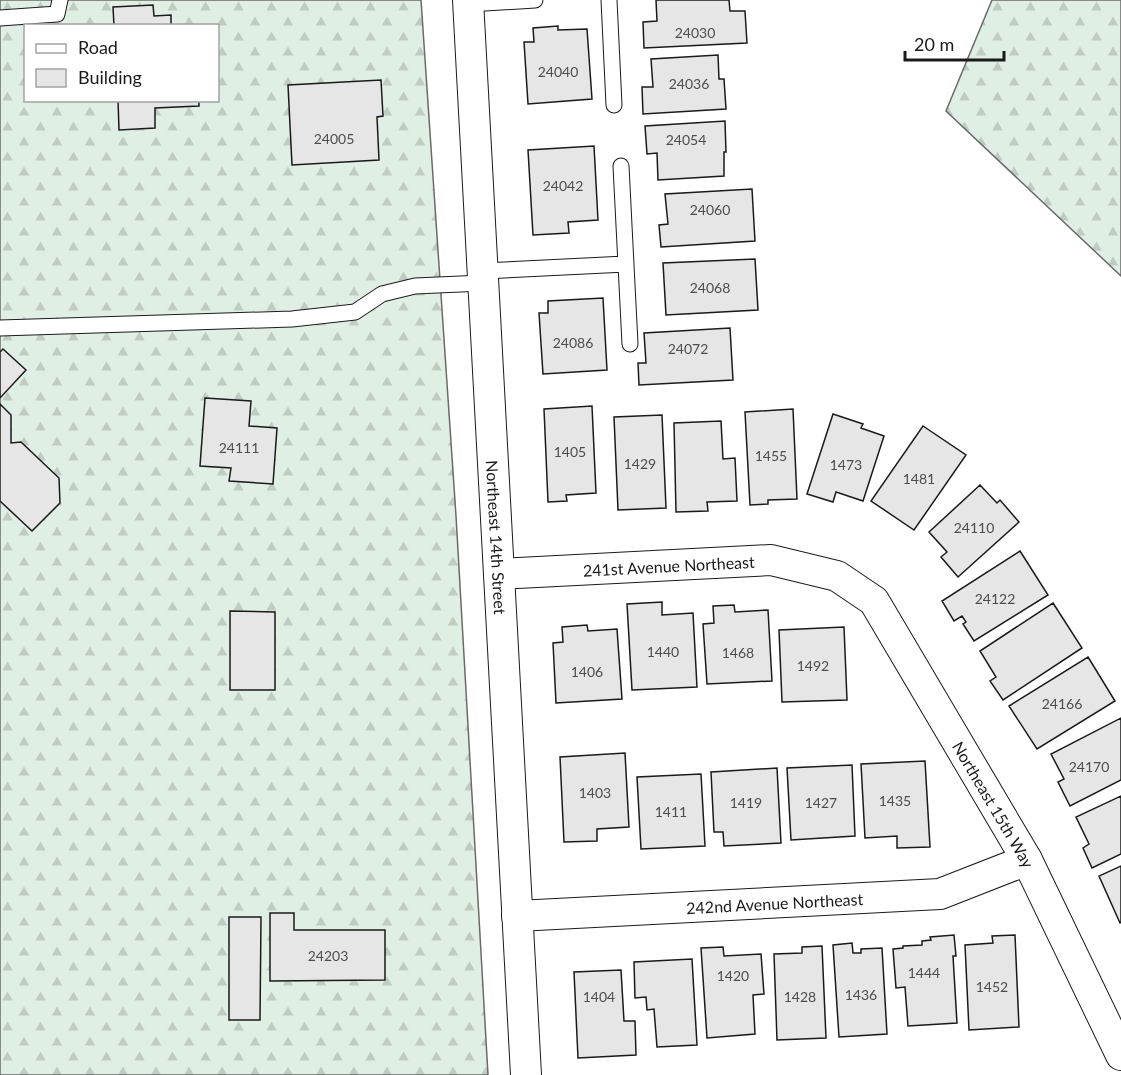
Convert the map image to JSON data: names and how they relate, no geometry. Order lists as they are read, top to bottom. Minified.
{"streets":{"street":["Northeast 14th Street","241st Avenue Northeast","Northeast 15th Way","242nd Avenue Northeast"]},"crossings":[["Northeast 14th Street","241st Avenue Northeast"],["Northeast 14th Street","242nd Avenue Northeast"],["241st Avenue Northeast","Northeast 15th Way"],["Northeast 15th Way","242nd Avenue Northeast"]],"house_numbers":["24030","24040","24036","24005","24054","24042","24060","24068","24086","24072","24111","1405","1455","1429","1473","1481","24110","24122","1440","1468","1492","1406","24166","24170","1403","1435","1419","1427","1411","24203","1444","1420","1452","1436","1404","1428"],"legend":["Road","Building"],"scale_bar":"20 m"}
